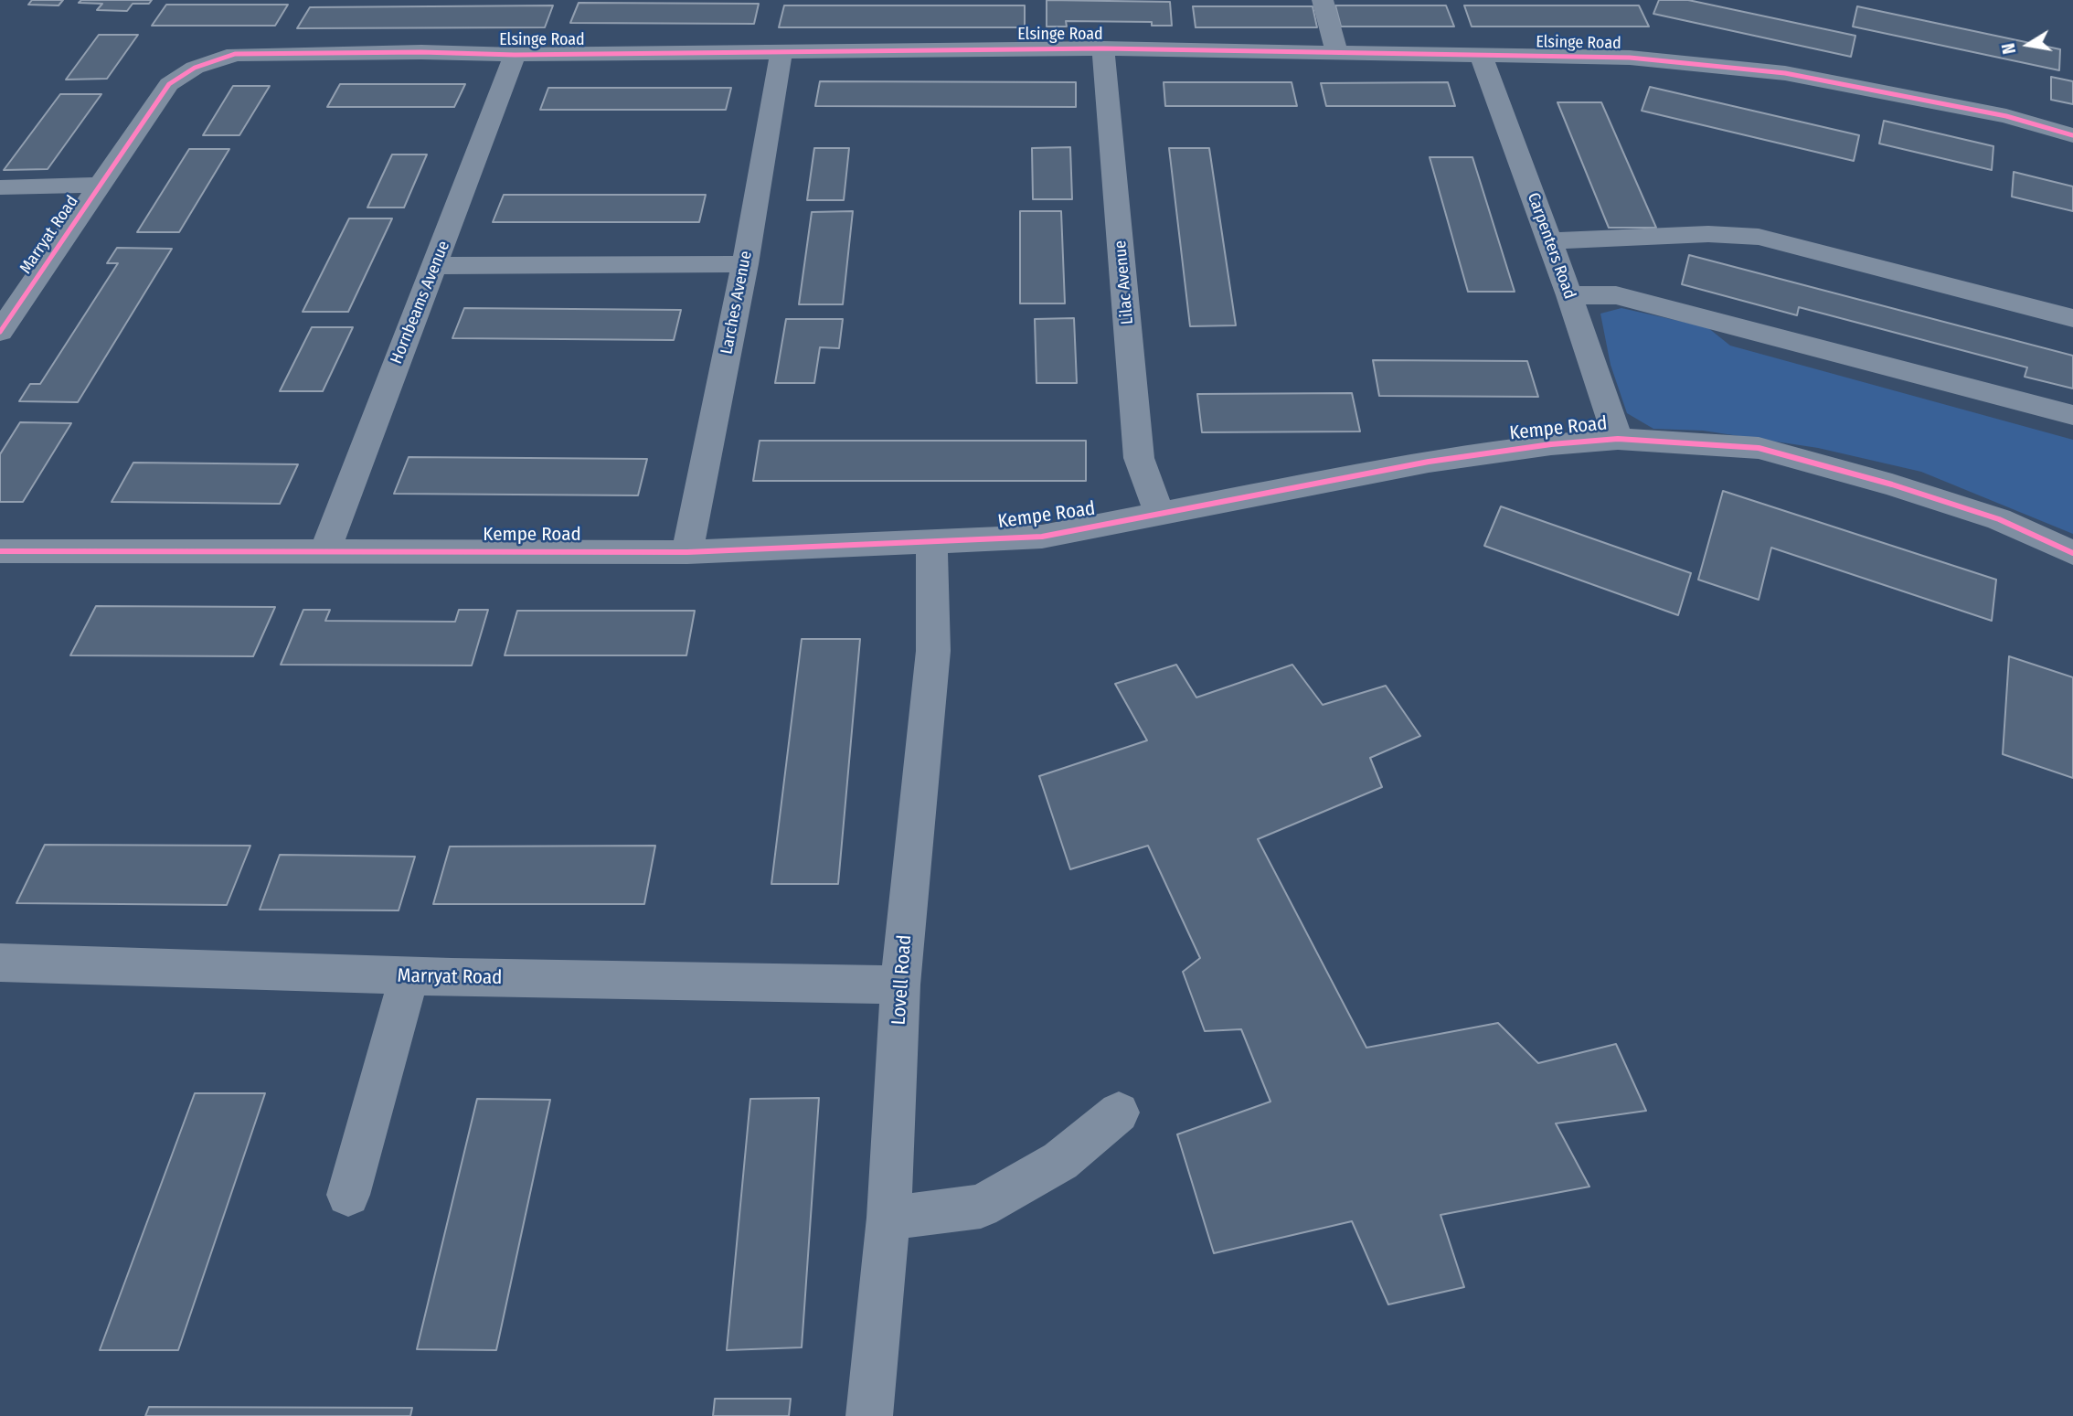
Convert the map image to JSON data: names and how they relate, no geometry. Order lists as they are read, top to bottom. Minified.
{"streets":{"street":["Elsinge Road","Marryat Road","Carpenters Road","Lilac Avenue","Hornbeams Avenue","Larches Avenue","Kempe Road","Lovell Road"]},"crossings":[["Elsinge Road","Marryat Road"],["Elsinge Road","Carpenters Road"],["Elsinge Road","Lilac Avenue"],["Elsinge Road","Hornbeams Avenue"],["Elsinge Road","Larches Avenue"],["Marryat Road","Lovell Road"],["Carpenters Road","Kempe Road"],["Lilac Avenue","Kempe Road"],["Hornbeams Avenue","Kempe Road"],["Larches Avenue","Kempe Road"],["Kempe Road","Lovell Road"]],"north":"left"}
